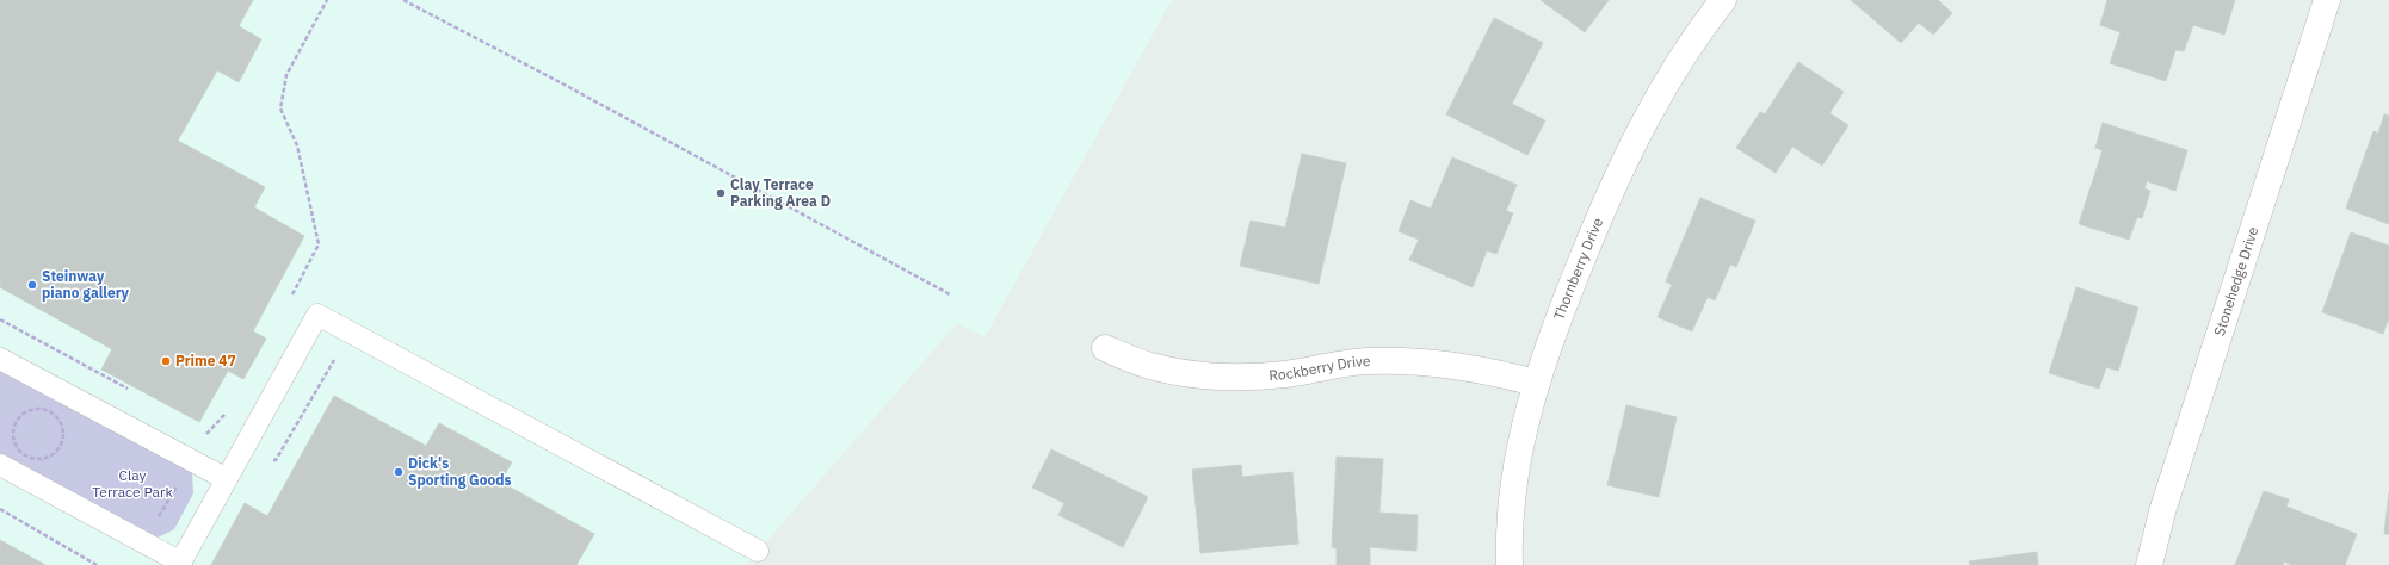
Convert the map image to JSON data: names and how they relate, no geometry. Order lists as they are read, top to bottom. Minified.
{"streets":{"street":["Thornberry Drive","Stonehedge Drive","Rockberry Drive"]},"crossings":[["Thornberry Drive","Rockberry Drive"]],"parks":["Clay Terrace Park"],"places":["Clay Terrace Parking Area D","Steinway piano gallery","Prime 47","Dick's Sporting Goods"]}
